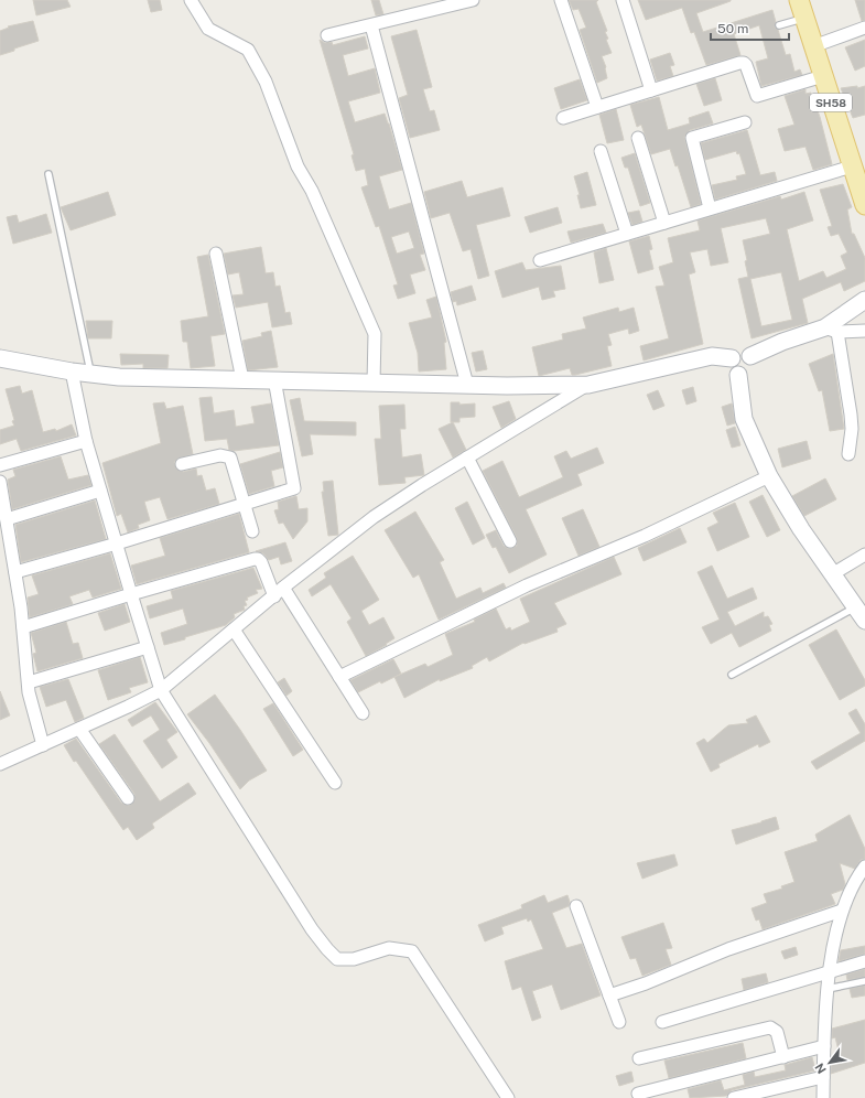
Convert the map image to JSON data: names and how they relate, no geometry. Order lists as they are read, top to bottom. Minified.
{"streets":{"main road":["SH58"]},"scale_bar":"50 m","north":"bottom left"}
